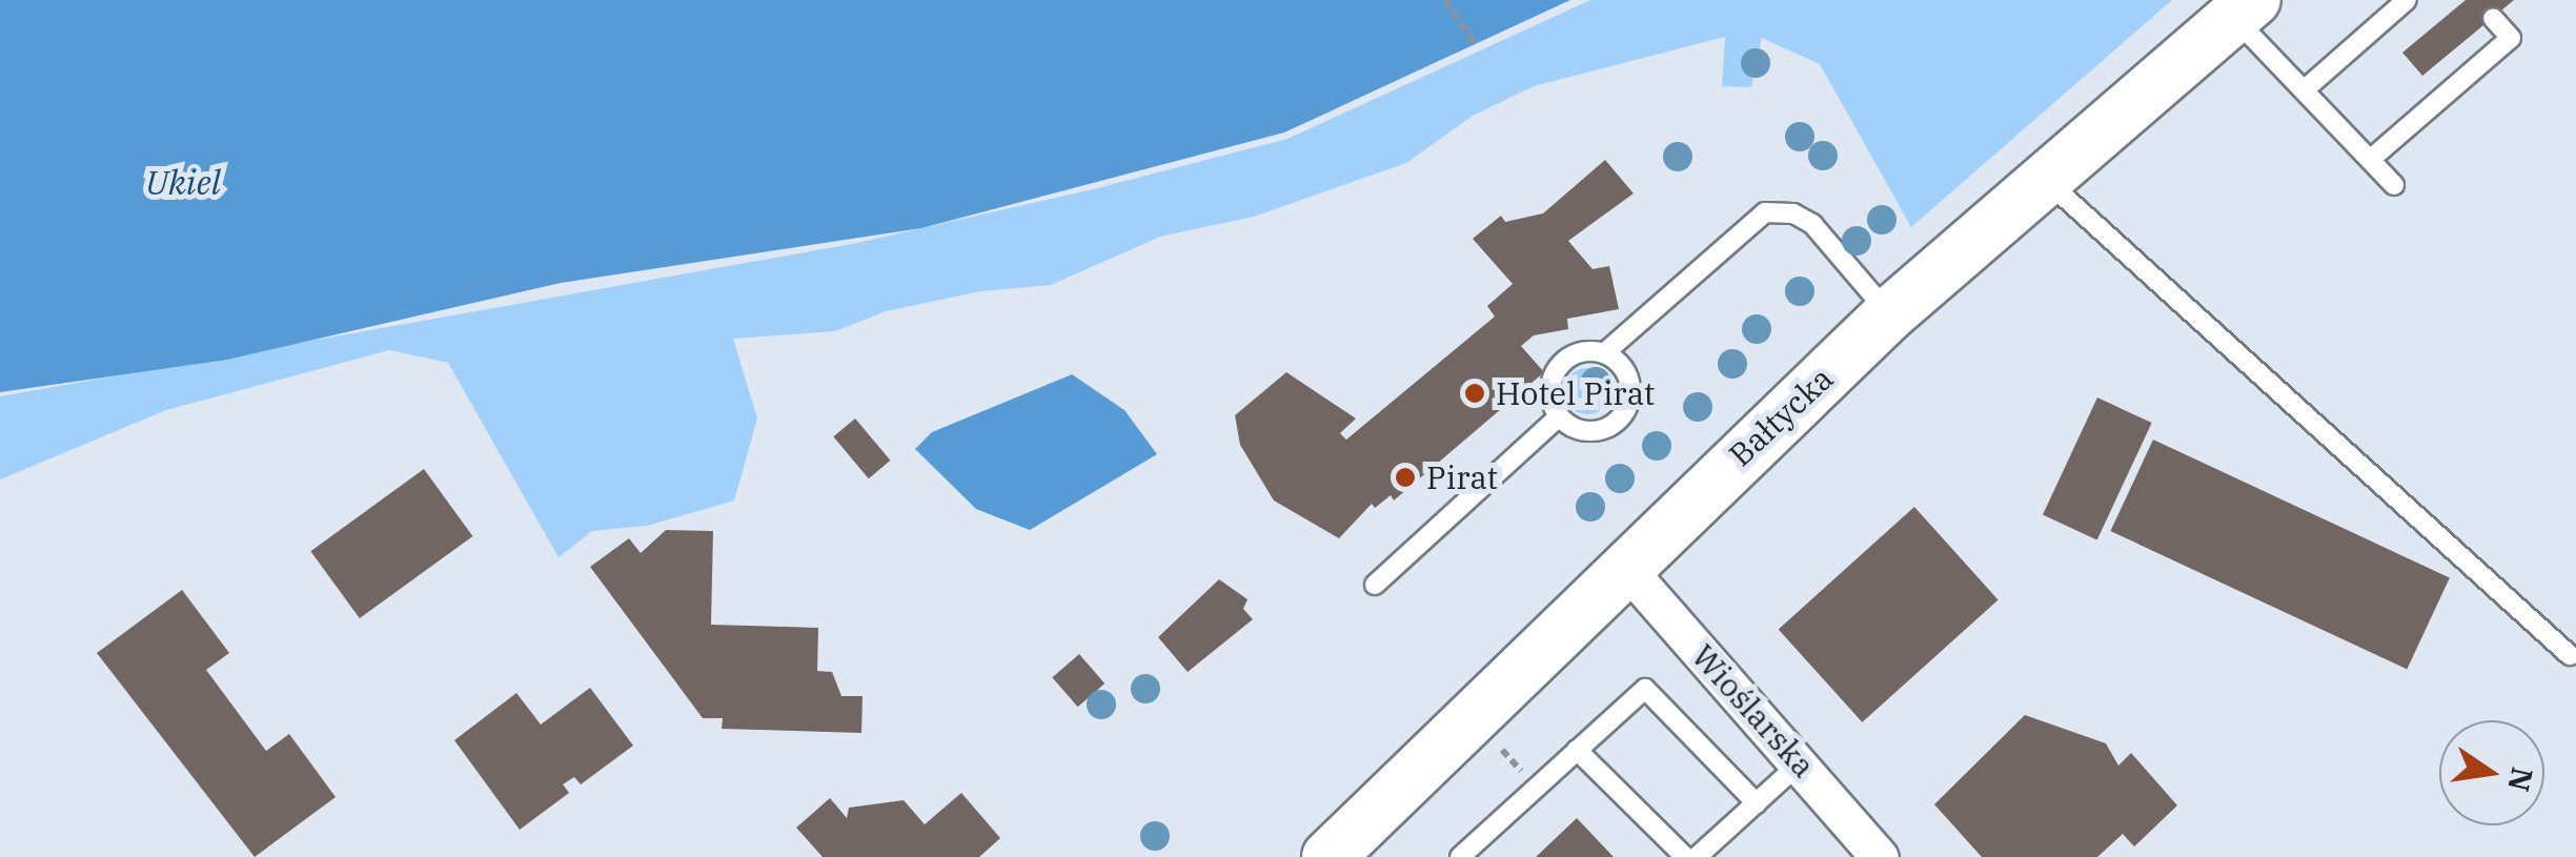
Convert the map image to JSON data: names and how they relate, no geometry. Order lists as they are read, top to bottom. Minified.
{"streets":{"main road":["Bałtycka"],"street":["Wioślarska"]},"crossings":[["Bałtycka","Wioślarska"]],"water":["Ukiel"],"places":["Hotel Pirat","Pirat"],"north":"right"}
